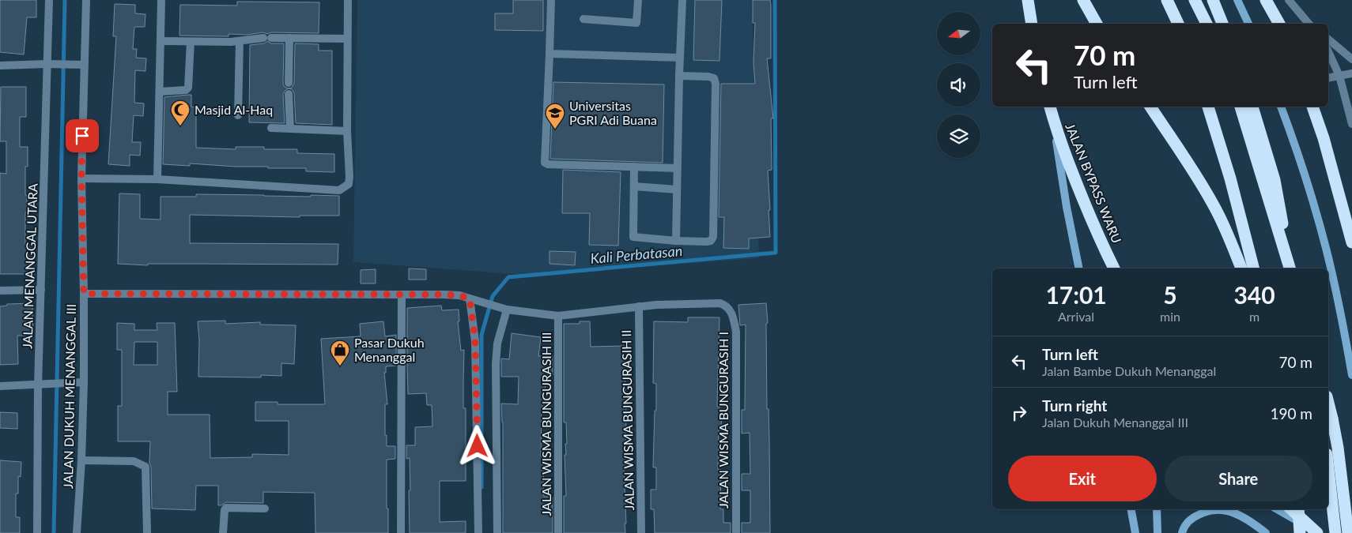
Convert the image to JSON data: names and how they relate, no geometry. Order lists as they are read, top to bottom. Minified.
{"streets":{"highway":["JALAN BYPASS WARU"],"street":["JALAN MENANGGAL UTARA","JALAN DUKUH MENANGGAL III","JALAN WISMA BUNGURASIH II","JALAN WISMA BUNGURASIH I","JALAN WISMA BUNGURASIH III"]},"crossings":[["JALAN WISMA BUNGURASIH II","JALAN WISMA BUNGURASIH I"]],"water":["Kali Perbatasan"],"places":{"mosque":["Masjid Al-Haq"],"school or university":["Universitas PGRI Adi Buana"],"shop":["Pasar Dukuh Menanggal"]},"north":"left","page":{"turn":["70 m","Turn left"],"eta":["17:01","Arrival","5","min","340","m"],"list":[{"name":"Turn left","note":"Jalan Bambe Dukuh Menanggal","value":"70 m"},{"name":"Turn right","note":"Jalan Dukuh Menanggal III","value":"190 m"}],"buttons":["Exit","Share"]}}
